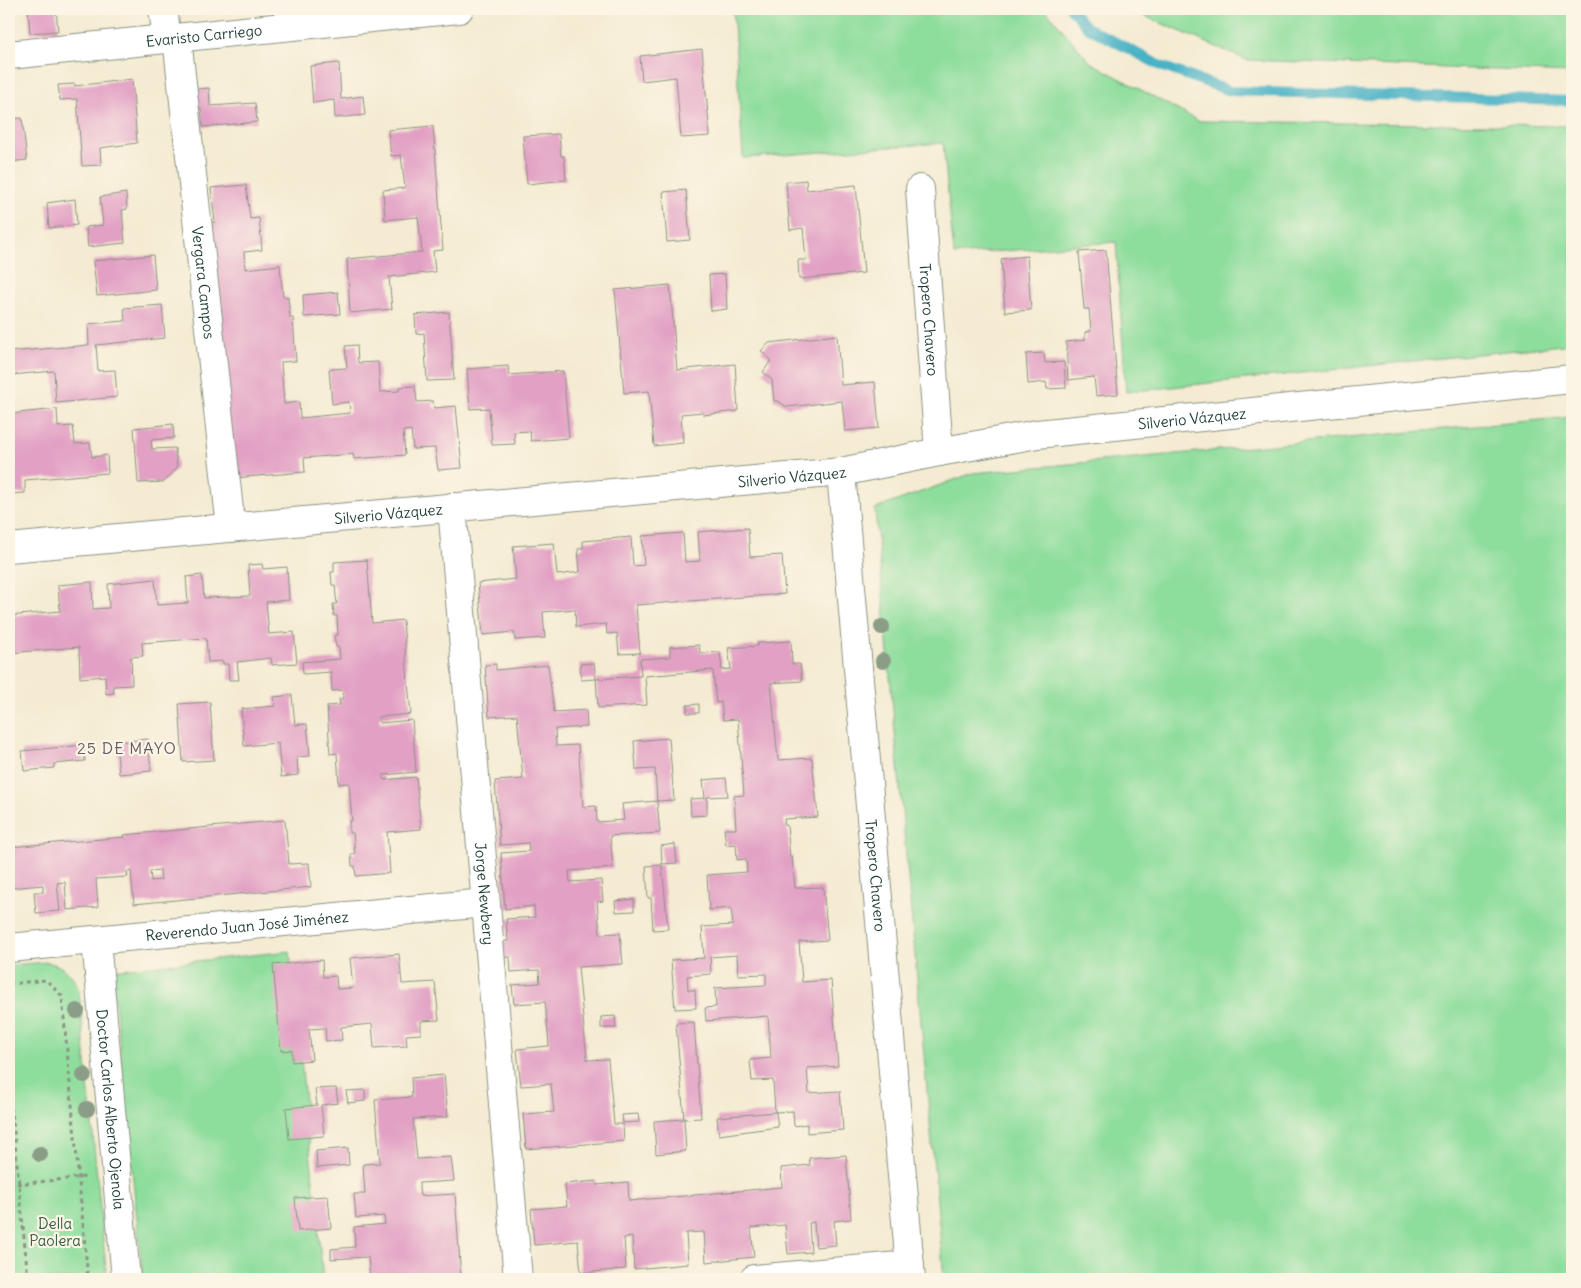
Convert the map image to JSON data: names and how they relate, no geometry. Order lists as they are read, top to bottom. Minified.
{"streets":{"street":["Evaristo Carriego","Vergara Campos","Tropero Chavero","Silverio Vázquez","Jorge Newbery","Reverendo Juan José Jiménez","Doctor Carlos Alberto Ojenola"]},"crossings":[["Evaristo Carriego","Vergara Campos"],["Vergara Campos","Silverio Vázquez"],["Tropero Chavero","Silverio Vázquez"],["Silverio Vázquez","Jorge Newbery"],["Jorge Newbery","Reverendo Juan José Jiménez"],["Reverendo Juan José Jiménez","Doctor Carlos Alberto Ojenola"]],"districts":["25 DE MAYO"],"parks":["Della Paolera"]}
